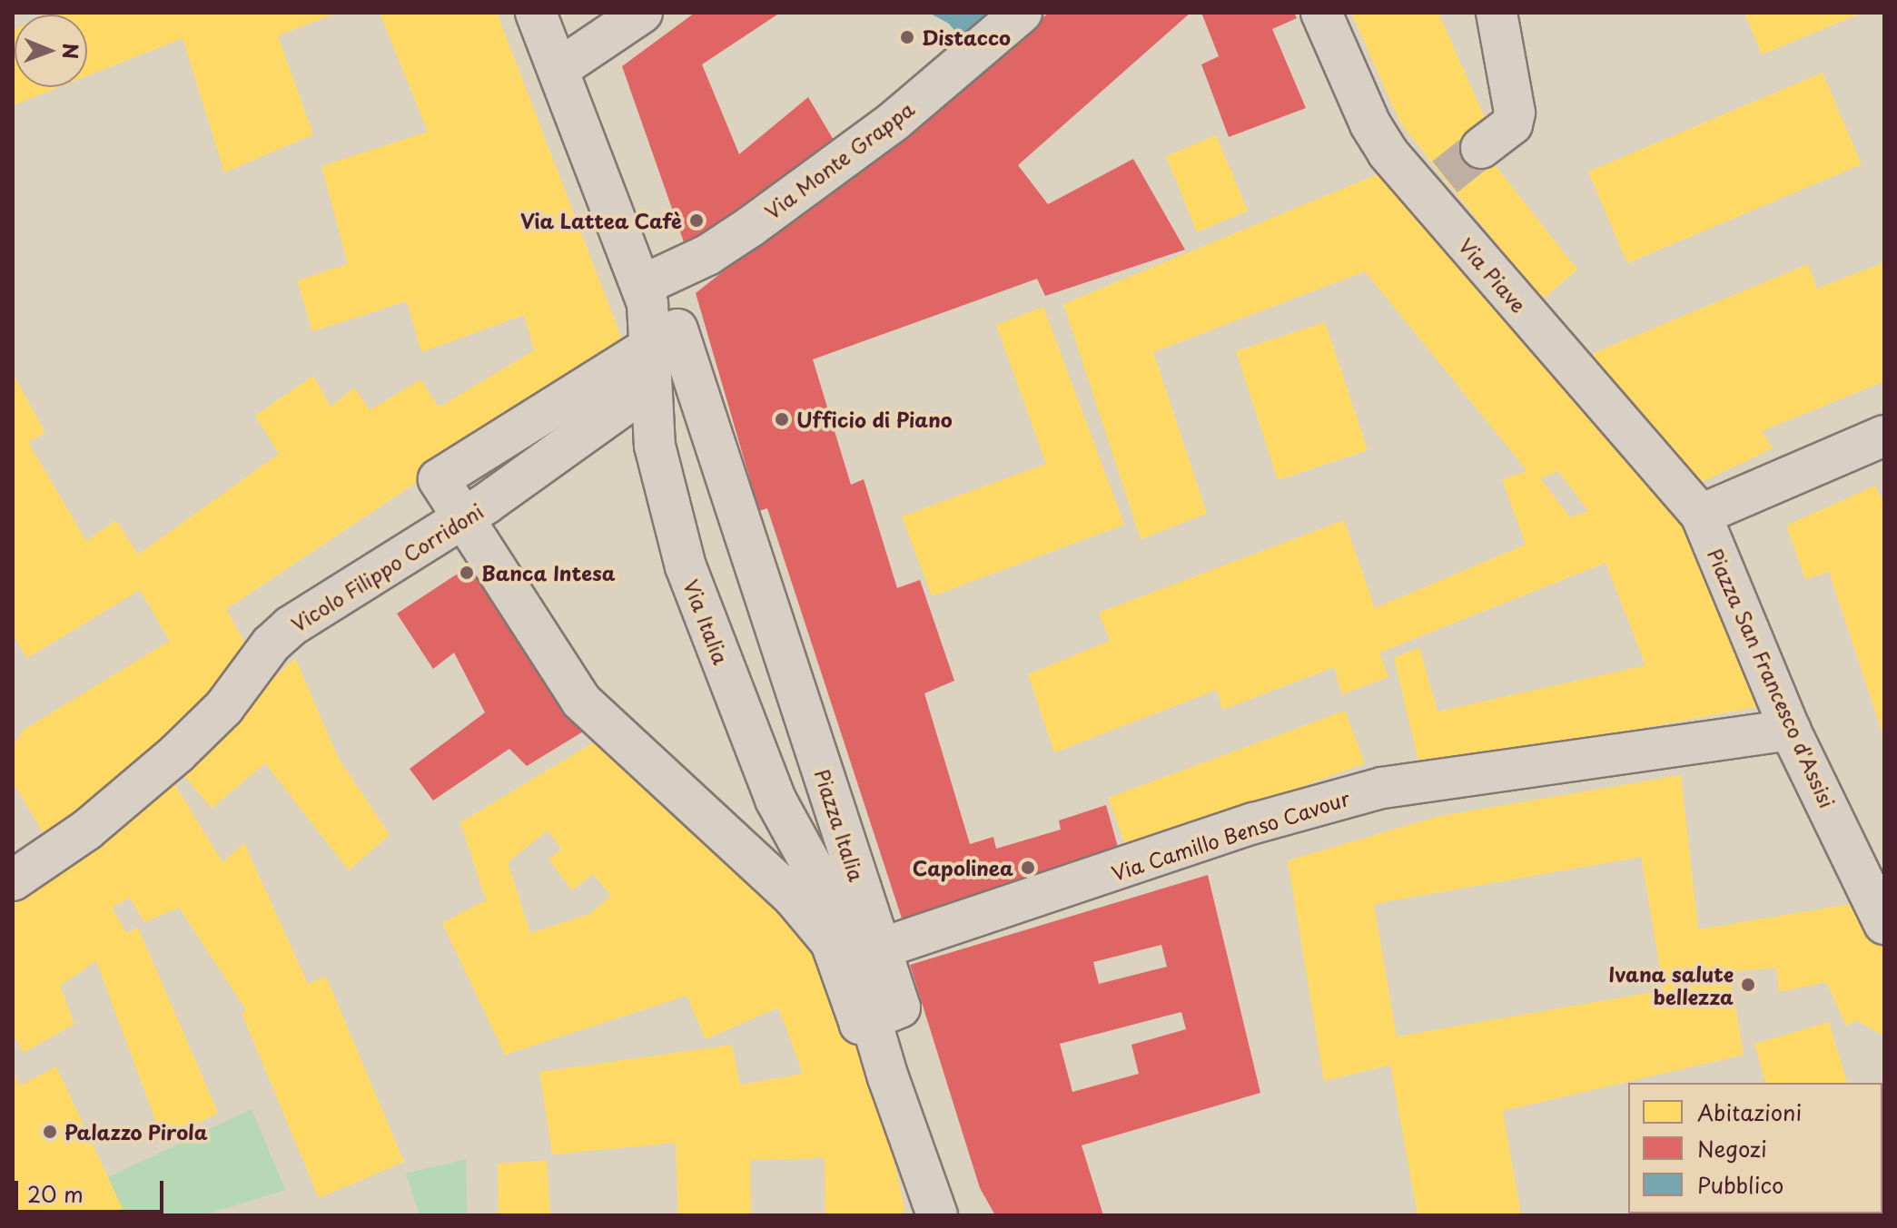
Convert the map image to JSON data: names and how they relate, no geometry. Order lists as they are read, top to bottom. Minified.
{"streets":{"street":["Via Monte Grappa","Via Piave","Vicolo Filippo Corridoni","Via Italia","Piazza San Francesco d'Assisi","Piazza Italia","Via Camillo Benso Cavour"]},"crossings":[["Via Monte Grappa","Via Italia"],["Via Piave","Piazza San Francesco d'Assisi"],["Vicolo Filippo Corridoni","Via Italia"],["Vicolo Filippo Corridoni","Piazza Italia"],["Via Italia","Piazza Italia"],["Via Italia","Via Camillo Benso Cavour"],["Piazza San Francesco d'Assisi","Via Camillo Benso Cavour"],["Piazza Italia","Via Camillo Benso Cavour"]],"places":["Distacco","Via Lattea Cafè","Ufficio di Piano","Banca Intesa","Capolinea","Ivana salute bellezza","Palazzo Pirola"],"legend":["Abitazioni","Negozi","Pubblico"],"scale_bar":"20 m","north":"right"}
